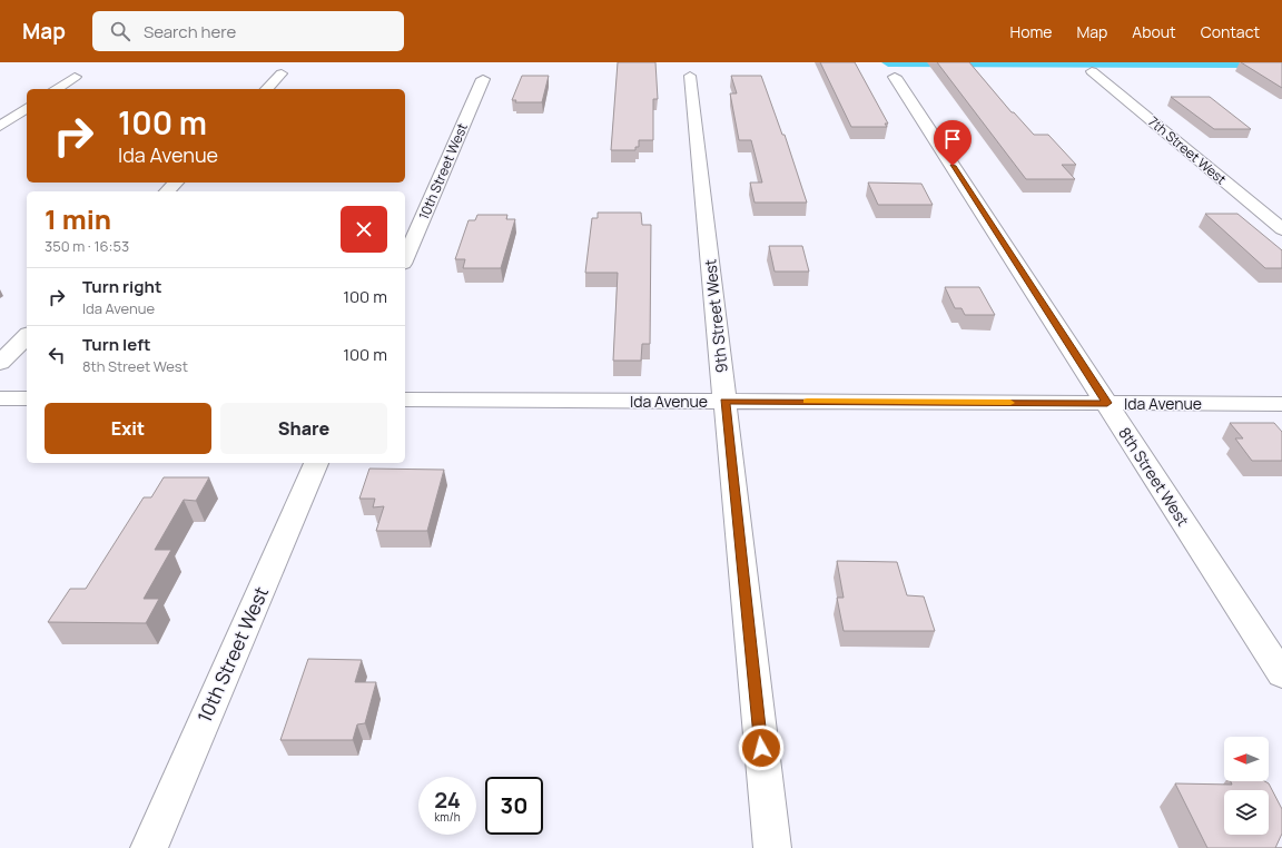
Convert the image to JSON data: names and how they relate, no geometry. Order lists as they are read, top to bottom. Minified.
{"streets":{"street":["7th Street West","10th Street West","9th Street West","Ida Avenue","8th Street West"]},"crossings":[["9th Street West","Ida Avenue"],["Ida Avenue","8th Street West"]],"north":"left","page":{"header":"Map","search":"Search here","nav":["Home","Map","About","Contact"],"turn":["100 m","Ida Avenue"],"heading":["1 min","350 m · 16:53"],"list":[{"name":"Turn right","note":"Ida Avenue","value":"100 m"},{"name":"Turn left","note":"8th Street West","value":"100 m"}],"buttons":["Exit","Share"],"speed":"24 km/h","limit":"30"}}
